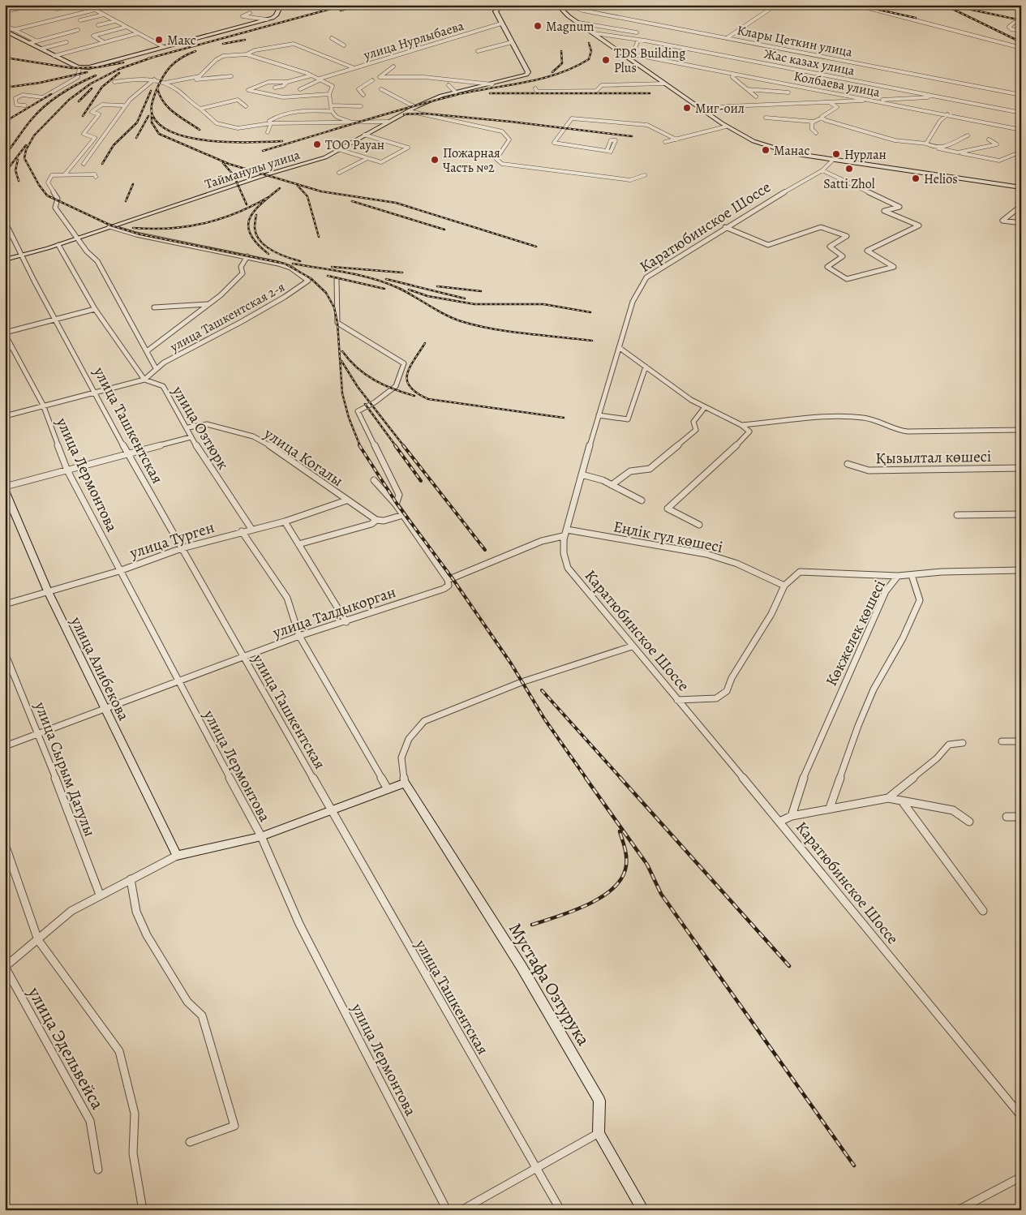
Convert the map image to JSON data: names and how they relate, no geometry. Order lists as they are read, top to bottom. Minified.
{"streets":{"street":["улица Нурлыбаева","Клары Цеткин улица","Жас казах улица","Колбаева улица","Тайманулы улица","Каратюбинское Шоссе","улица Ташкентская 2-я","улица Ташкентская","улица Озтюрк","улица Когалы","Қызылтал көшесі","улица Лермонтова","Еңлік гүл көшесі","улица Турген","улица Талдыкорган","Көкжелек көшесі","улица Алибекова","улица Сырым Датулы","Мустафа Озтурука","улица Эдельвейса"]},"crossings":[["улица Нурлыбаева","Тайманулы улица"],["Тайманулы улица","улица Ташкентская"],["Каратюбинское Шоссе","Еңлік гүл көшесі"],["улица Ташкентская 2-я","улица Озтюрк"],["улица Ташкентская","улица Турген"],["улица Ташкентская","улица Талдыкорган"],["улица Озтюрк","улица Когалы"],["улица Озтюрк","улица Турген"],["улица Когалы","улица Турген"],["улица Лермонтова","улица Турген"],["улица Лермонтова","улица Талдыкорган"],["улица Турген","улица Алибекова"],["улица Талдыкорган","улица Алибекова"],["улица Талдыкорган","улица Сырым Датулы"]],"places":["Magnum","Макс","TDS Building Plus","Миг-оил","ТОО Рауан","Манас","Нурлан","Пожарная Часть №2","Satti Zhol","Helios"]}
